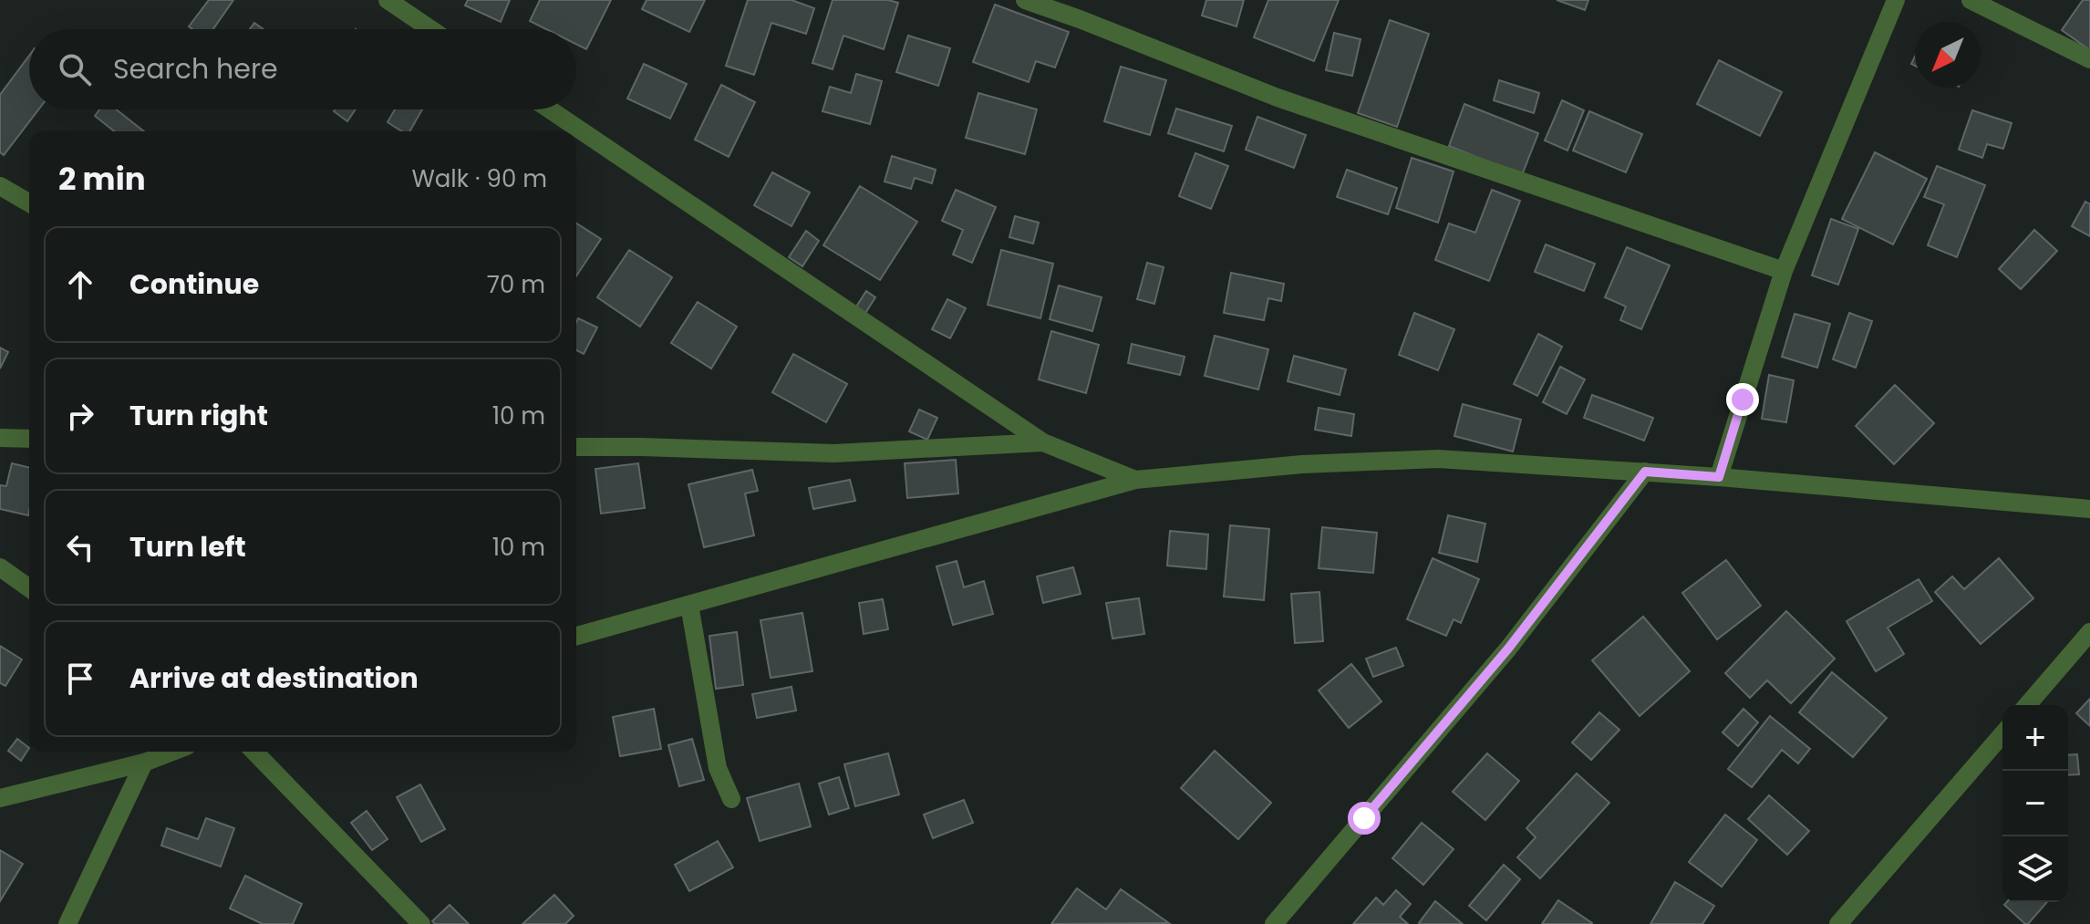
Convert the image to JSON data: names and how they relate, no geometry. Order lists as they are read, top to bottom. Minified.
{"north":"bottom left","page":{"search":"Search here","heading":["2 min","Walk · 90 m"],"list":[["Continue","70 m"],["Turn right","10 m"],["Turn left","10 m"],"Arrive at destination"],"map_buttons":["+","−"]}}
